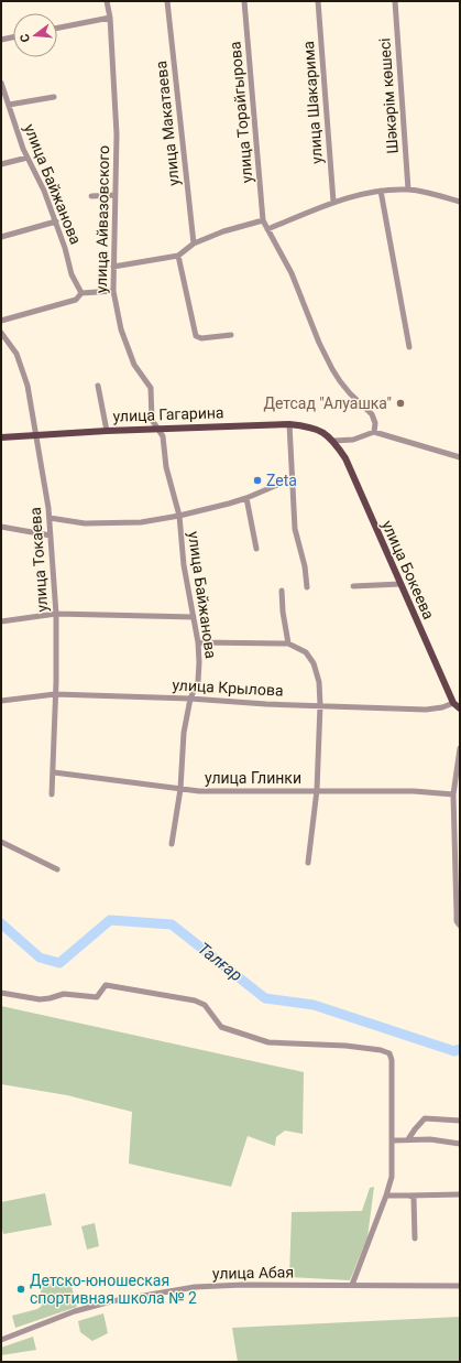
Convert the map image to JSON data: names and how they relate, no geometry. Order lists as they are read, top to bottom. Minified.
{"streets":{"main road":["улица Гагарина","улица Бокеева"],"street":["Шәкәрім көшесі","улица Шакарима","улица Торайгырова","улица Макатаева","улица Байжанова","улица Айвазовского","улица Токаева","улица Крылова","улица Глинки","улица Абая"]},"crossings":[["улица Байжанова","улица Гагарина"],["улица Байжанова","улица Крылова"],["улица Байжанова","улица Глинки"],["улица Гагарина","улица Токаева"],["улица Гагарина","улица Бокеева"],["улица Токаева","улица Крылова"],["улица Токаева","улица Глинки"],["улица Бокеева","улица Крылова"]],"water":["Талғар"],"places":["Детсад \"Алуашка\"","Zeta","Детско-юношеская спортивная школа № 2"],"north":"left"}
